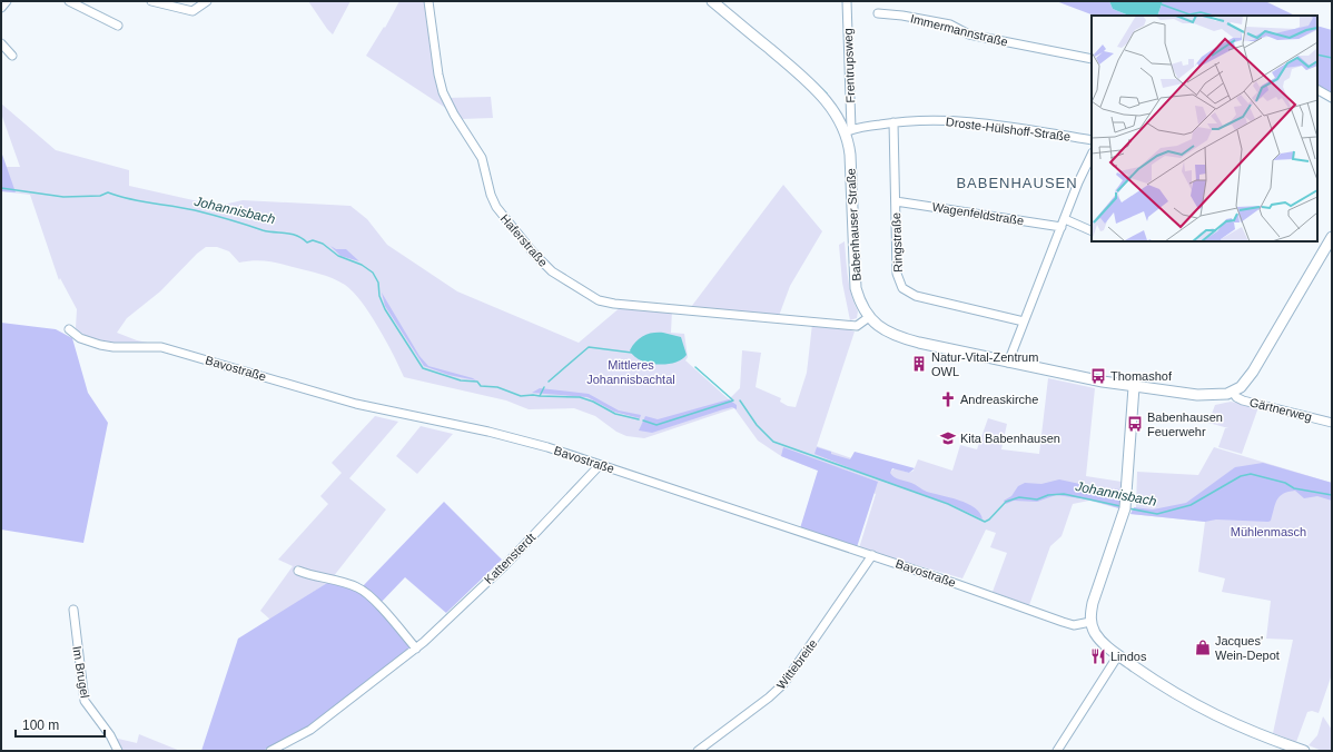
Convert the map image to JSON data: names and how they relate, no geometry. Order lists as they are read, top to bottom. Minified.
{"streets":{"main road":["Babenhauser Straße"],"street":["Immermannstraße","Frentrupsweg","Droste-Hülshoff-Straße","Wagenfeldstraße","Haferstraße","Ringstraße","Bavostraße","Gärtnerweg","Kattensterdt","Wittebreite","Im Brugel"]},"crossings":[["Frentrupsweg","Droste-Hülshoff-Straße"],["Frentrupsweg","Babenhauser Straße"],["Droste-Hülshoff-Straße","Babenhauser Straße"],["Droste-Hülshoff-Straße","Ringstraße"],["Wagenfeldstraße","Ringstraße"],["Babenhauser Straße","Haferstraße"],["Babenhauser Straße","Gärtnerweg"],["Bavostraße","Kattensterdt"],["Bavostraße","Wittebreite"]],"districts":["BABENHAUSEN"],"water":["Johannisbach"],"parks":["Mittleres Johannisbachtal","Mühlenmasch"],"places":{"building":["Natur-Vital-Zentrum OWL"],"bus stop":["Thomashof","Babenhausen Feuerwehr"],"church":["Andreaskirche"],"school or university":["Kita Babenhausen"],"shop":["Jacques' Wein-Depot"],"restaurant":["Lindos"]},"scale_bar":"100 m"}
